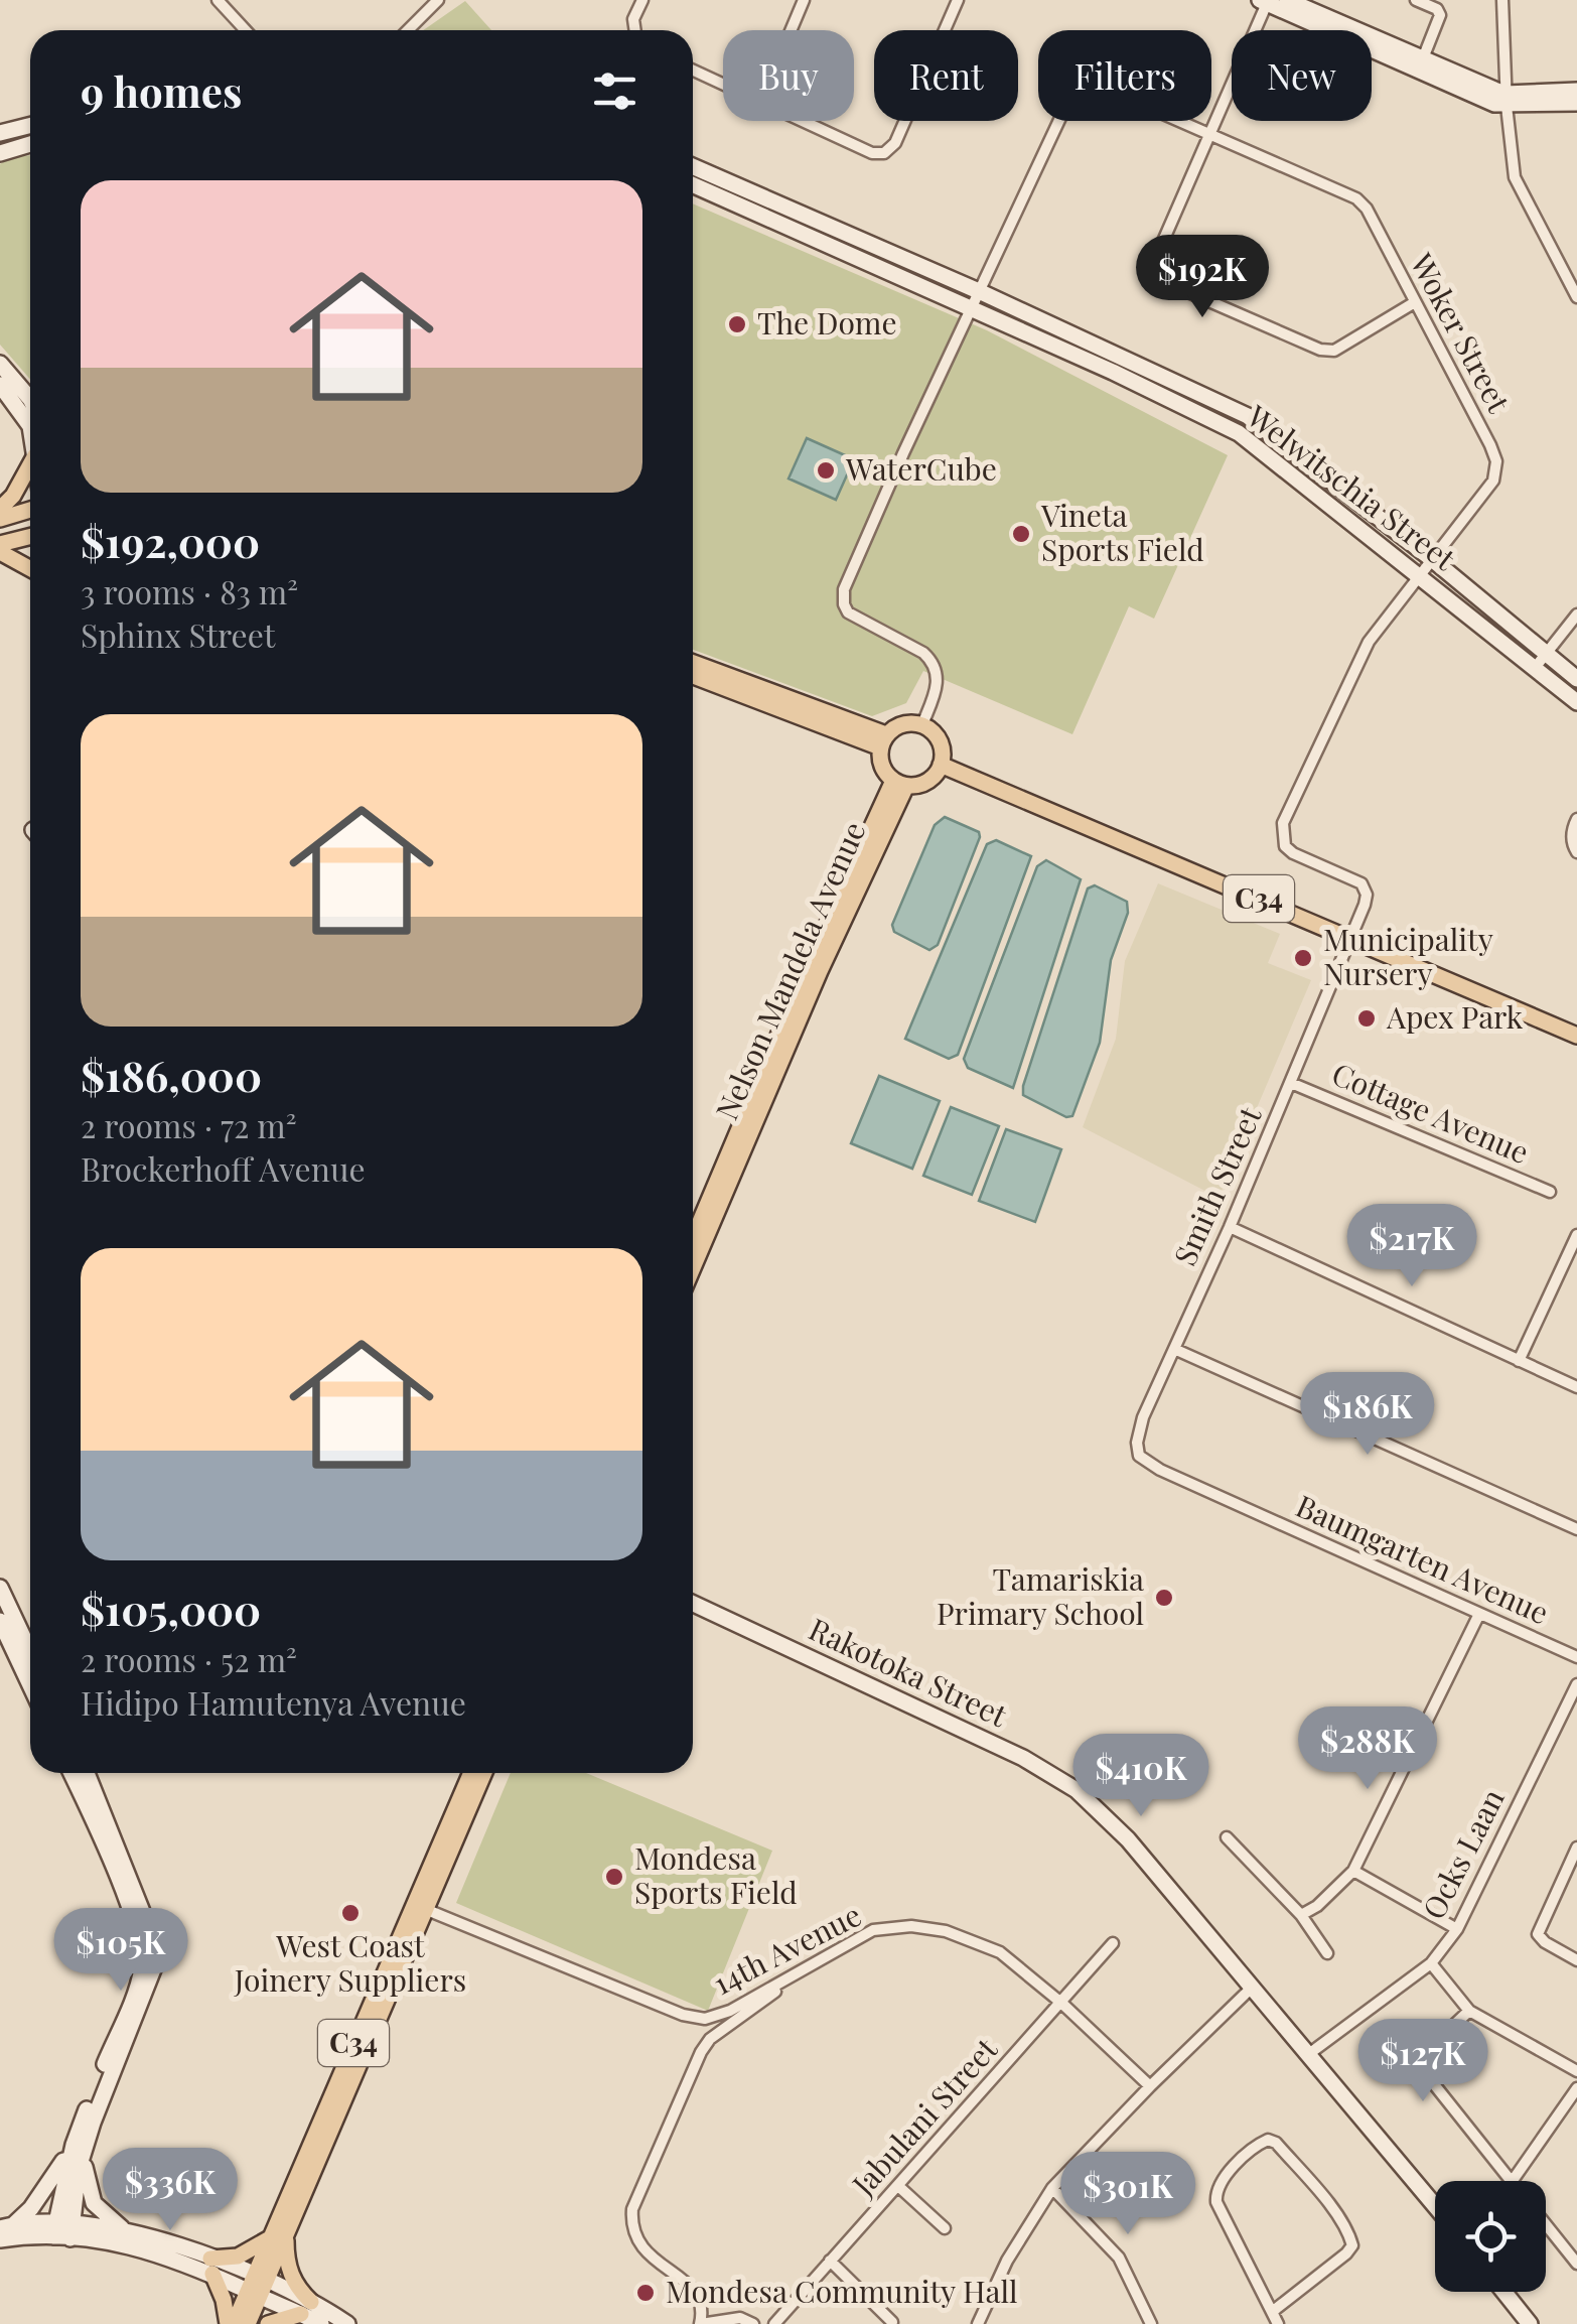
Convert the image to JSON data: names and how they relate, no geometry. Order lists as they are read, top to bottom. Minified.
{"streets":{"main road":["C34","Nelson Mandela Avenue"],"street":["Woker Street","Welwitschia Street","Cottage Avenue","Smith Street","Baumgarten Avenue","Rakotoka Street","Ocks Laan","14th Avenue","Jabulani Street"]},"crossings":[["Woker Street","Welwitschia Street"],["Woker Street","C34"],["Woker Street","Nelson Mandela Avenue"],["Woker Street","Smith Street"],["C34","Nelson Mandela Avenue"],["C34","Smith Street"],["C34","14th Avenue"],["Cottage Avenue","Smith Street"],["Smith Street","Baumgarten Avenue"],["Rakotoka Street","Ocks Laan"],["14th Avenue","Jabulani Street"]],"places":["The Dome","WaterCube","Vineta Sports Field","Municipality Nursery","Apex Park","Tamariskia Primary School","Mondesa Sports Field","West Coast Joinery Suppliers","Mondesa Community Hall"],"page":{"chip":["Buy","Rent","Filters","New"],"heading":"9 homes","list":[{"name":"$192,000","note":"3 rooms · 83 m² · Sphinx Street"},{"name":"$186,000","note":"2 rooms · 72 m² · Brockerhoff Avenue"},{"name":"$105,000","note":"2 rooms · 52 m² · Hidipo Hamutenya Avenue"}],"price":["$192K","$217K","$186K","$288K","$410K","$105K","$127K","$336K","$301K"]}}
